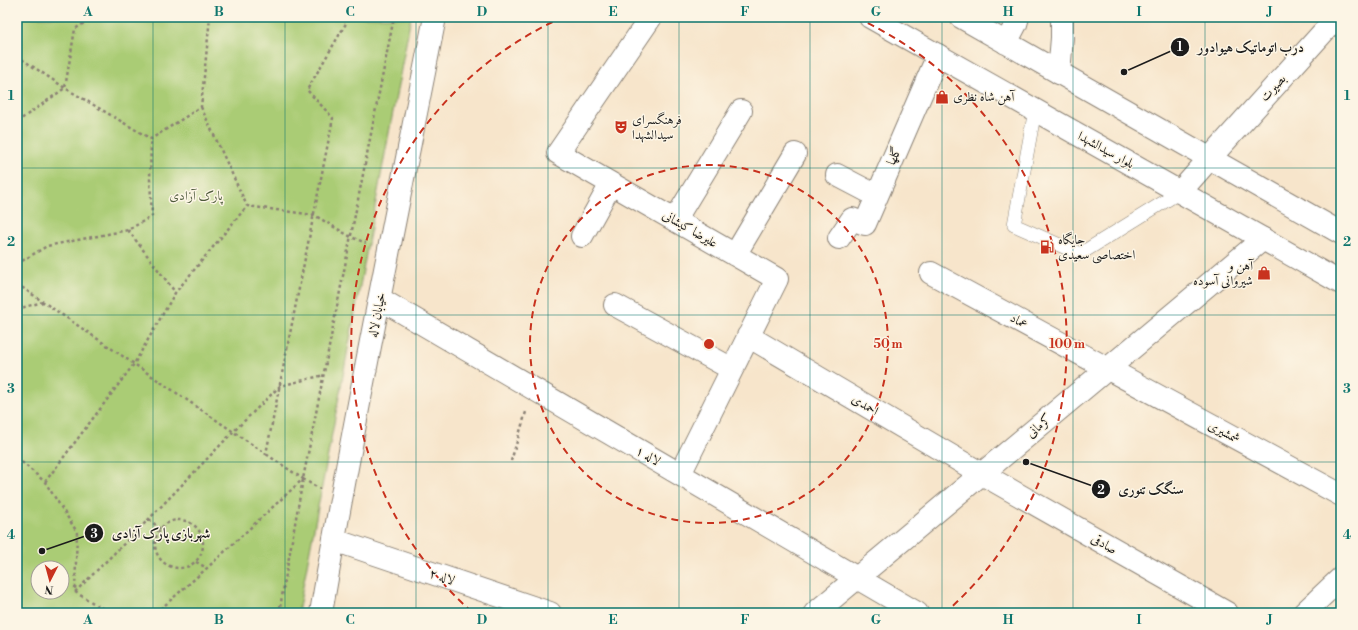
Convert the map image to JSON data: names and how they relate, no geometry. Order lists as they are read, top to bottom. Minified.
{"streets":{"street":["بصیرت","بلوار سیدالشهدا","گلها","علیرضا کیشانی","خیابان لاله","عماد","احمدی","کرمانی","شمشیری","لاله ۱","صادقی","لاله ۲"]},"crossings":[["بصیرت","بلوار سیدالشهدا"],["بلوار سیدالشهدا","گلها"],["بلوار سیدالشهدا","کرمانی"],["علیرضا کیشانی","احمدی"],["علیرضا کیشانی","لاله ۱"],["خیابان لاله","لاله ۱"],["خیابان لاله","لاله ۲"],["عماد","کرمانی"],["عماد","شمشیری"],["احمدی","کرمانی"],["احمدی","صادقی"],["کرمانی","شمشیری"],["کرمانی","لاله ۱"],["کرمانی","صادقی"]],"parks":["پارک آزادی"],"places":{"other":["درب اتوماتیک هیوادور","سنگک تنوری","شهربازی پارک آزادی"],"shop":["آهن شاه نظری","آهن و شیروانی آسوده"],"theatre":["فرهنگسرای سیدالشهدا"],"fuel station":["جایگاه اختصاصی سعیدی"]},"north":"bottom","grid":{"columns":["A","B","C","D","E","F","G","H","I","J"],"rows":["1","2","3","4"]},"rings":["50 m","100 m"]}
